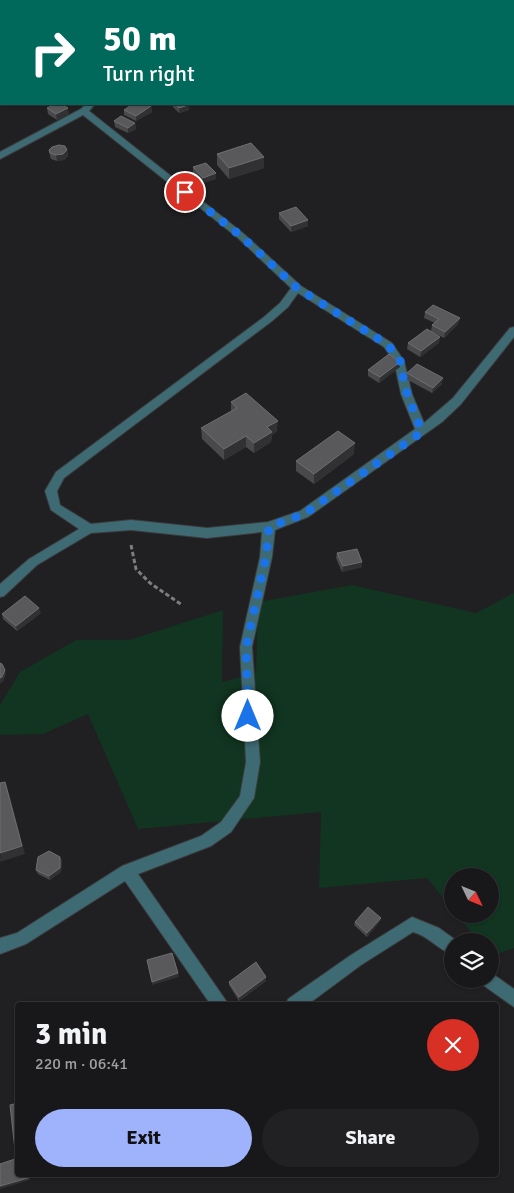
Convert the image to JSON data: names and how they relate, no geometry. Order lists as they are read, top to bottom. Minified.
{"north":"bottom right","page":{"turn":["50 m","Turn right"],"heading":["3 min","220 m · 06:41"],"buttons":["Exit","Share"]}}
